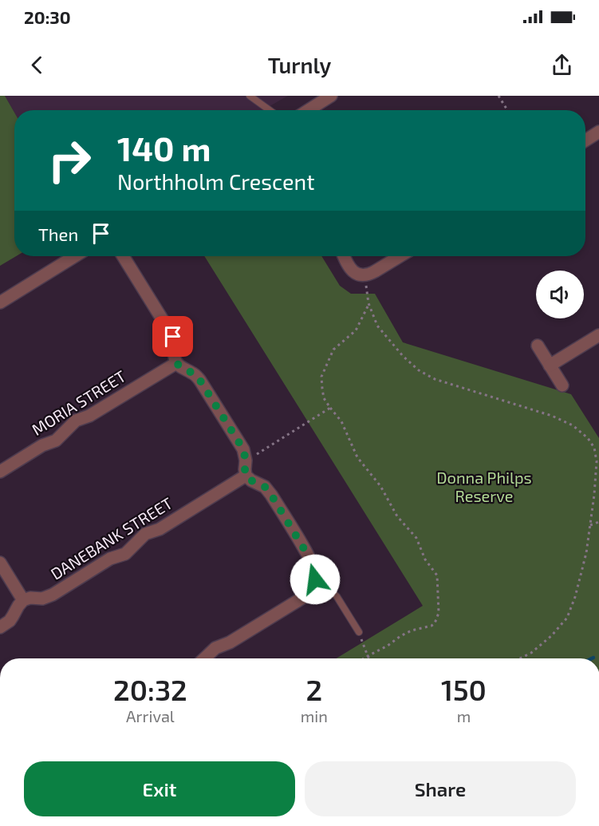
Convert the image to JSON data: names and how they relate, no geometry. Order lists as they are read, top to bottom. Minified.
{"streets":{"street":["MORIA STREET","DANEBANK STREET"]},"parks":["Donna Philps Reserve"],"page":{"status":"20:30","header":"Turnly","turn":["140 m","Northholm Crescent"],"then":"Then","eta":["20:32","Arrival","2","min","150","m"],"buttons":["Exit","Share"]}}
